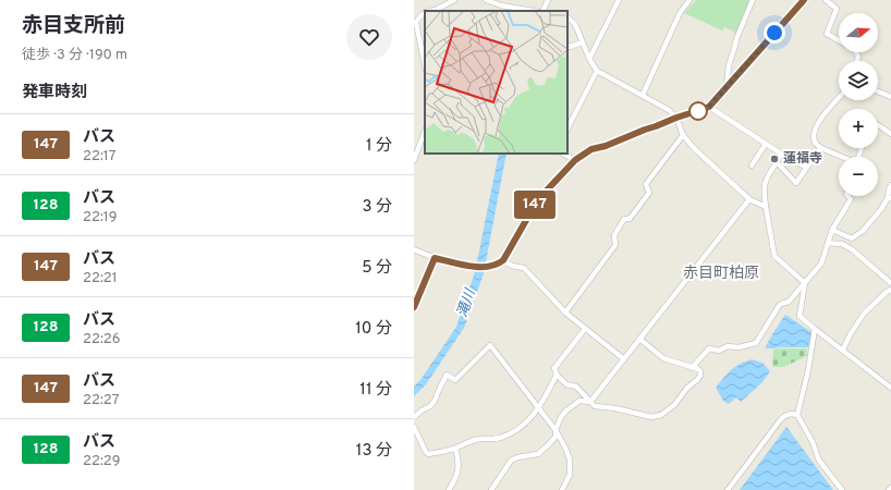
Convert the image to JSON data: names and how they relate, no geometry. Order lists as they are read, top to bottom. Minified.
{"districts":["赤目町柏原"],"water":["滝川"],"places":["蓮福寺"],"lines":["bus line 147"],"north":"right","page":{"heading":[["赤目支所前","徒歩 · 3 分 · 190 m"],"発車時刻"],"on_map":"147","map_buttons":["+","−"],"list":[{"mark":"147","name":"バス","note":"22:17","value":"1 分"},{"mark":"128","name":"バス","note":"22:19","value":"3 分"},{"mark":"147","name":"バス","note":"22:21","value":"5 分"},{"mark":"128","name":"バス","note":"22:26","value":"10 分"},{"mark":"147","name":"バス","note":"22:27","value":"11 分"},{"mark":"128","name":"バス","note":"22:29","value":"13 分"}]}}
